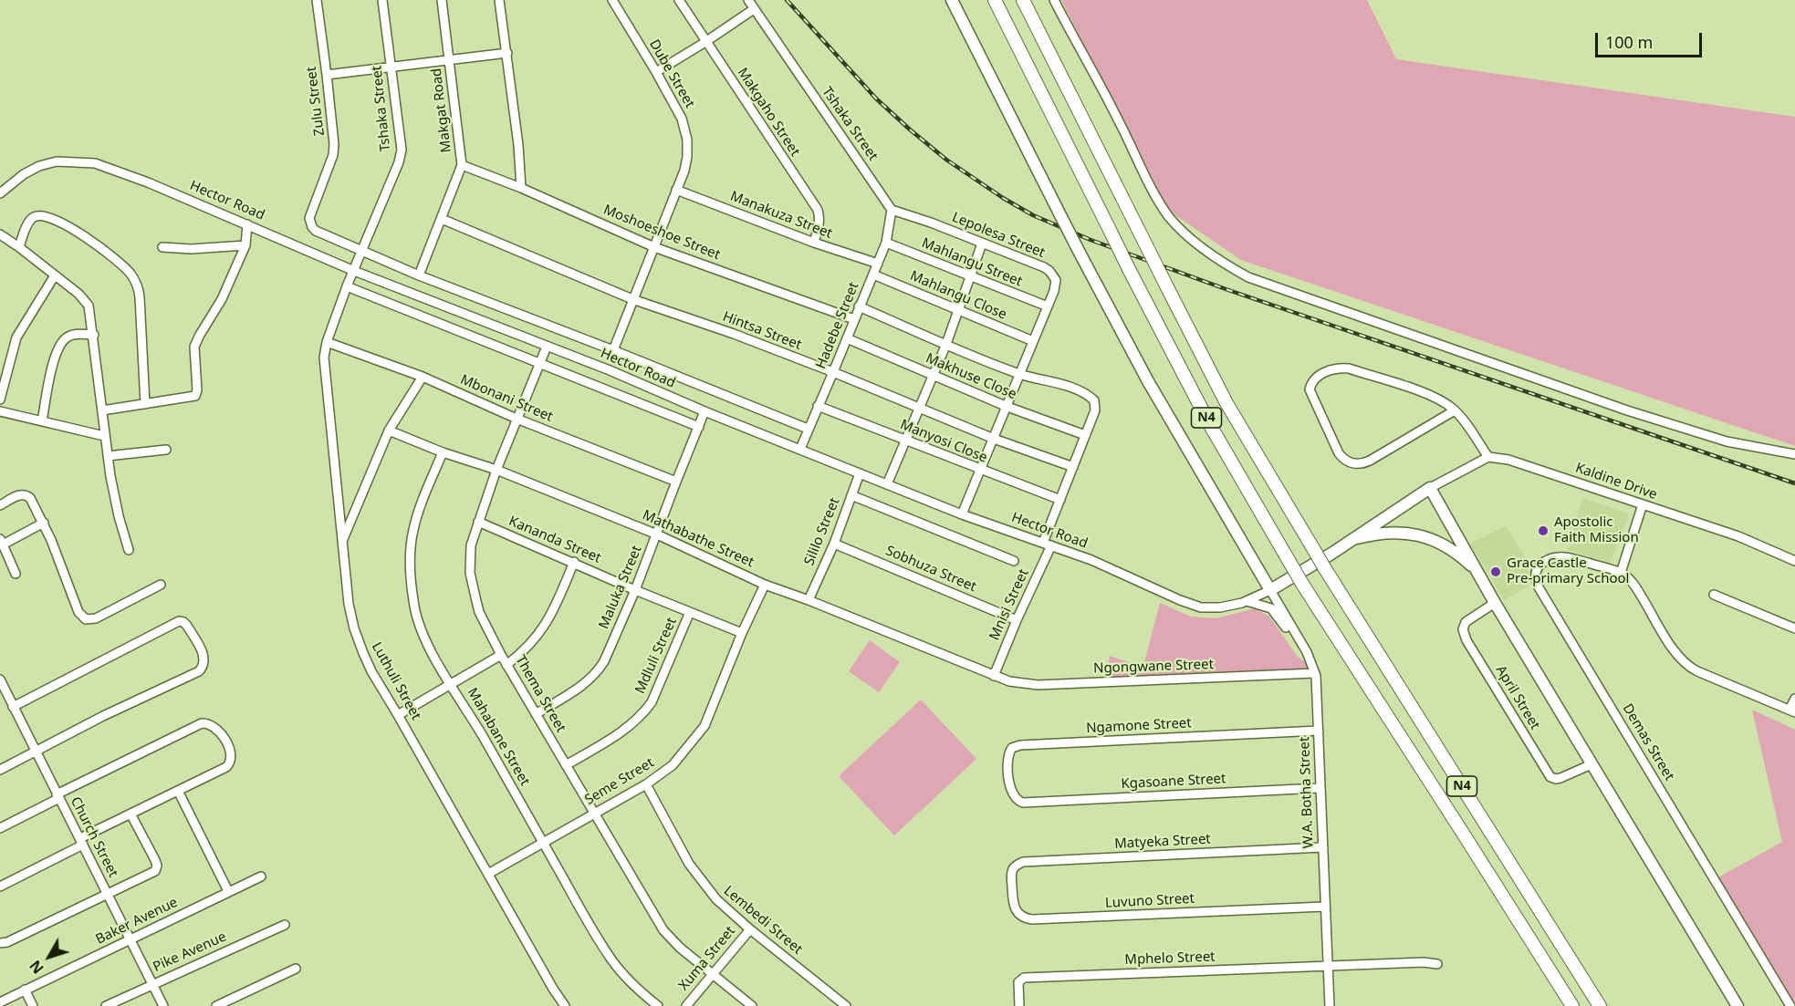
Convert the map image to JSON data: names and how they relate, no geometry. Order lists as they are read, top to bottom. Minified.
{"streets":{"highway":["N4"],"street":["Dube Street","Zulu Street","Tshaka Street","Makgat Road","Makgaho Street","Hector Road","Manakuza Street","Moshoeshoe Street","Lepolesa Street","Mahlangu Street","Mahlangu Close","Hadebe Street","Hintsa Street","Makhuse Close","Mbonani Street","Manyosi Close","Kaldine Drive","Sililo Street","Mathabathe Street","Kananda Street","Sobhuza Street","Maluka Street","Mnisi Street","Mdluli Street","Ngongwane Street","Luthuli Street","Thema Street","April Street","Ngamone Street","Mahabane Street","Demas Street","Seme Street","Kgasoane Street","W.A. Botha Street","Church Street","Matyeka Street","Luvuno Street","Lembedi Street","Baker Avenue","Pike Avenue","Xuma Street","Mphelo Street"]},"crossings":[["Dube Street","Hector Road"],["Dube Street","Manakuza Street"],["Dube Street","Moshoeshoe Street"],["Dube Street","Hintsa Street"],["Zulu Street","Hector Road"],["Tshaka Street","Hector Road"],["Tshaka Street","Lepolesa Street"],["Tshaka Street","Hadebe Street"],["Tshaka Street","Luthuli Street"],["Makgat Road","Hector Road"],["Makgat Road","Moshoeshoe Street"],["Makgat Road","Hintsa Street"],["Makgaho Street","Manakuza Street"],["Hector Road","Lepolesa Street"],["Hector Road","Hadebe Street"],["Hector Road","Sililo Street"],["Hector Road","Maluka Street"],["Hector Road","Mnisi Street"],["Hector Road","Luthuli Street"],["Hector Road","Thema Street"],["Hector Road","W.A. Botha Street"],["Manakuza Street","Hadebe Street"],["Moshoeshoe Street","Hadebe Street"],["Lepolesa Street","Mahlangu Street"],["Lepolesa Street","Mahlangu Close"],["Lepolesa Street","Hadebe Street"],["Lepolesa Street","Hintsa Street"],["Lepolesa Street","Makhuse Close"],["Lepolesa Street","Manyosi Close"],["Mahlangu Street","Hadebe Street"],["Mahlangu Close","Hadebe Street"],["Hadebe Street","Hintsa Street"],["Hadebe Street","Makhuse Close"],["Hadebe Street","Manyosi Close"],["Mbonani Street","Maluka Street"],["Mbonani Street","Luthuli Street"],["Mbonani Street","Thema Street"],["Sililo Street","Mathabathe Street"],["Sililo Street","Sobhuza Street"],["Mathabathe Street","Maluka Street"],["Mathabathe Street","Mnisi Street"],["Mathabathe Street","Ngongwane Street"],["Mathabathe Street","Thema Street"],["Mathabathe Street","Mahabane Street"],["Mathabathe Street","Seme Street"],["Kananda Street","Maluka Street"],["Kananda Street","Mdluli Street"],["Kananda Street","Thema Street"],["Kananda Street","Seme Street"],["Sobhuza Street","Mnisi Street"],["Maluka Street","Thema Street"],["Mnisi Street","Ngongwane Street"],["Mdluli Street","Thema Street"],["Ngongwane Street","W.A. Botha Street"],["Luthuli Street","Seme Street"],["Thema Street","Seme Street"],["Thema Street","Xuma Street"],["Ngamone Street","Kgasoane Street"],["Ngamone Street","W.A. Botha Street"],["Mahabane Street","Seme Street"],["Seme Street","Lembedi Street"],["Kgasoane Street","W.A. Botha Street"],["W.A. Botha Street","Matyeka Street"],["W.A. Botha Street","Luvuno Street"],["W.A. Botha Street","Mphelo Street"],["Church Street","Baker Avenue"],["Church Street","Pike Avenue"],["Matyeka Street","Luvuno Street"],["Lembedi Street","Xuma Street"]],"places":["Apostolic Faith Mission","Grace Castle Pre-primary School"],"scale_bar":"100 m","north":"bottom left"}
